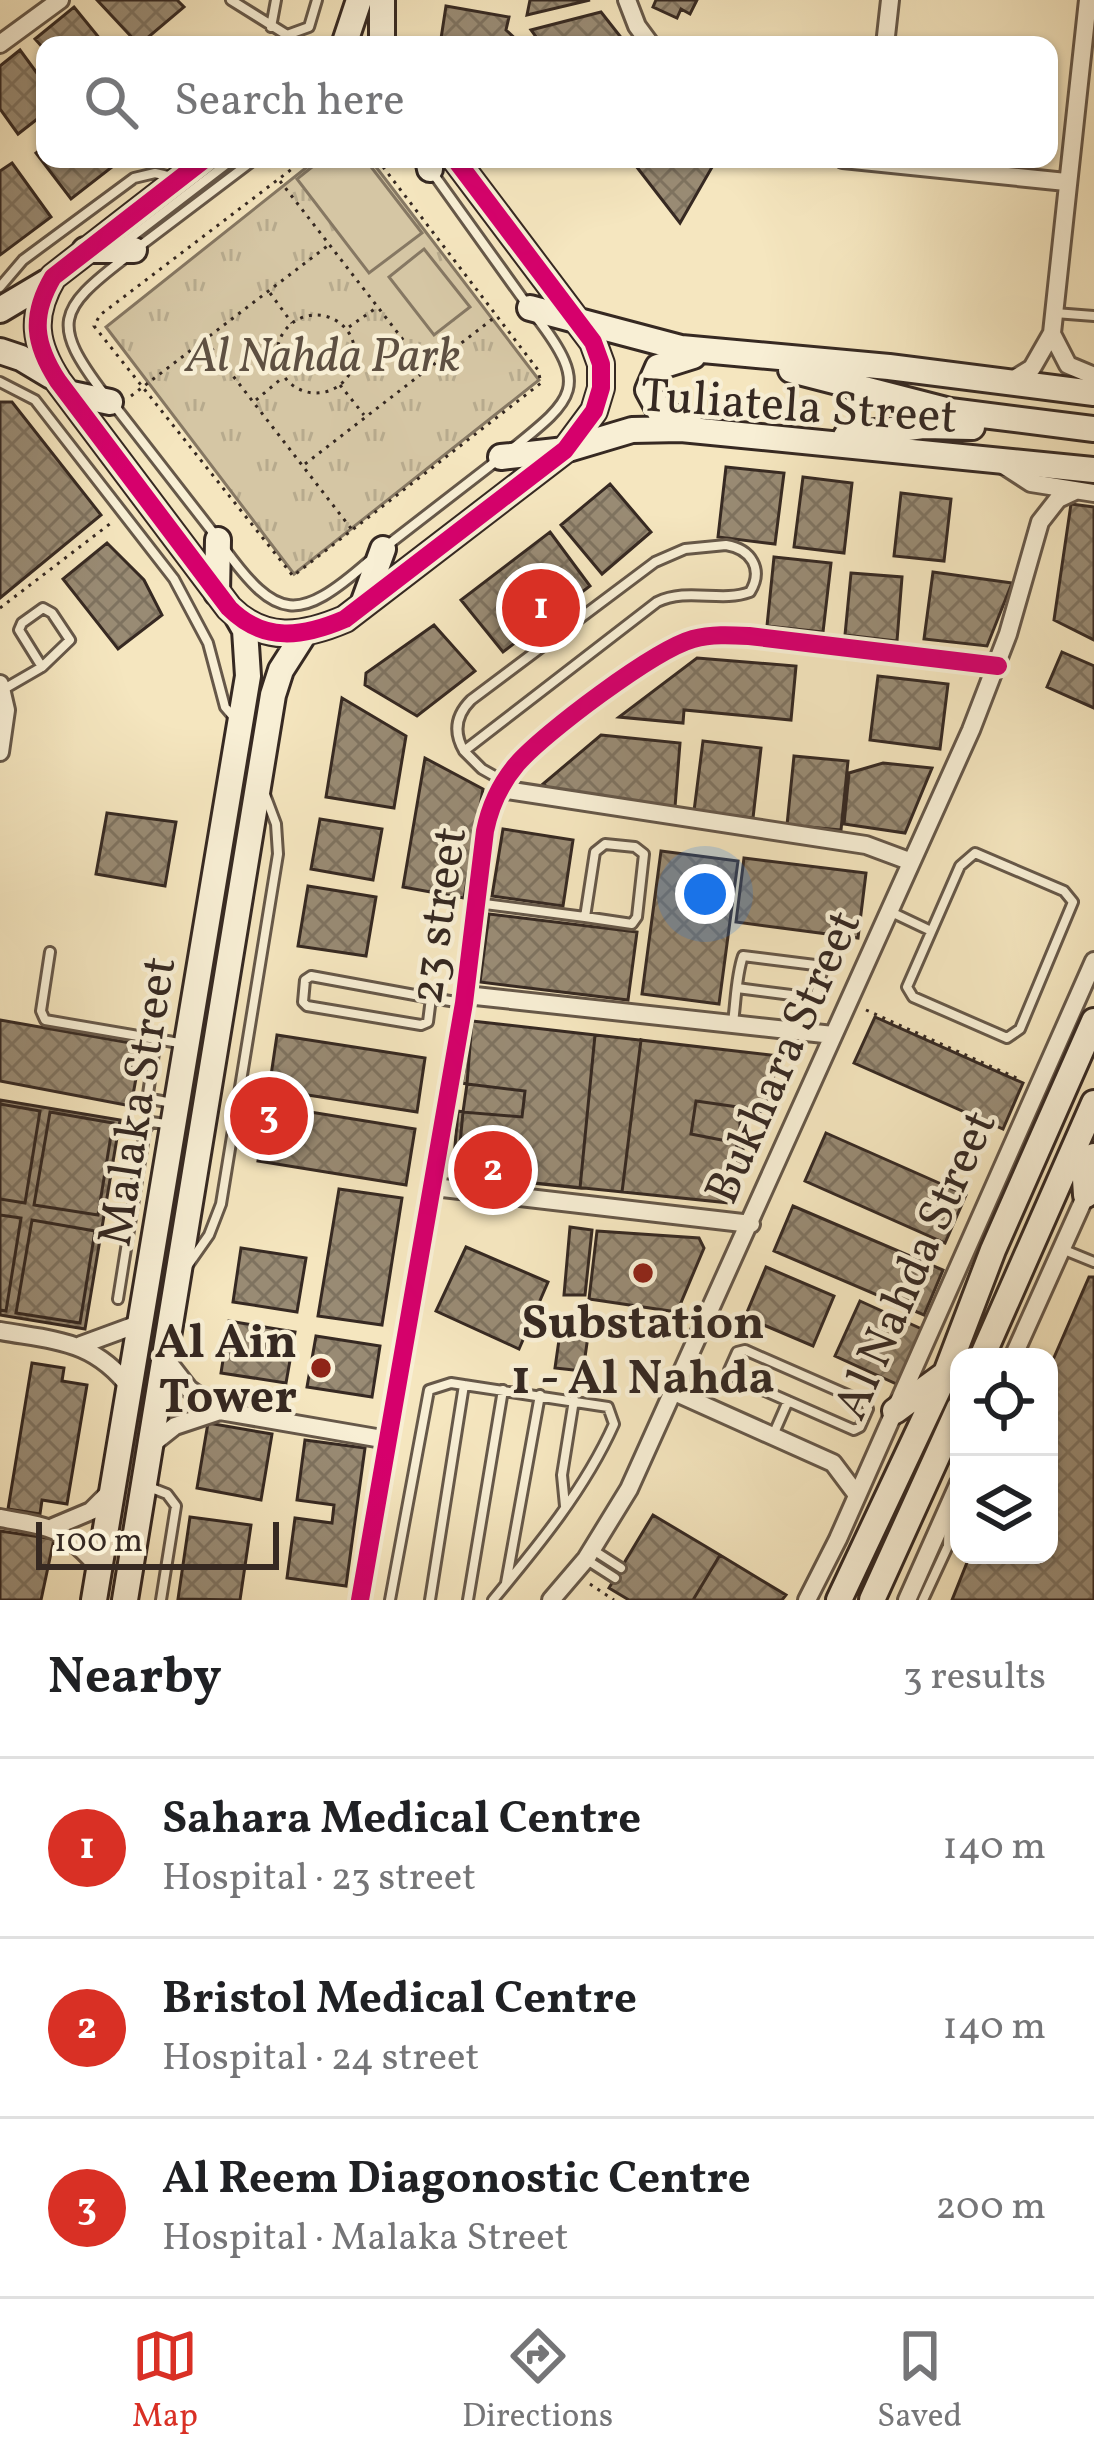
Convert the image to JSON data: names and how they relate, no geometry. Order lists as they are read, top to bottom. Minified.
{"streets":{"street":["Tuliatela Street","23 street","Bukhara Street","Malaka Street","Al Nahda Street"]},"crossings":[["23 street","Bukhara Street"]],"parks":["Al Nahda Park"],"places":["Substation 1 - Al Nahda","Al Ain Tower"],"scale_bar":"100 m","page":{"search":"Search here","pins":["1","3","2"],"scale":"100 m","heading":["Nearby","3 results"],"list":[{"mark":"1","name":"Sahara Medical Centre","note":"Hospital · 23 street","value":"140 m"},{"mark":"2","name":"Bristol Medical Centre","note":"Hospital · 24 street","value":"140 m"},{"mark":"3","name":"Al Reem Diagonostic Centre","note":"Hospital · Malaka Street","value":"200 m"}],"nav":["Map","Directions","Saved"]}}
